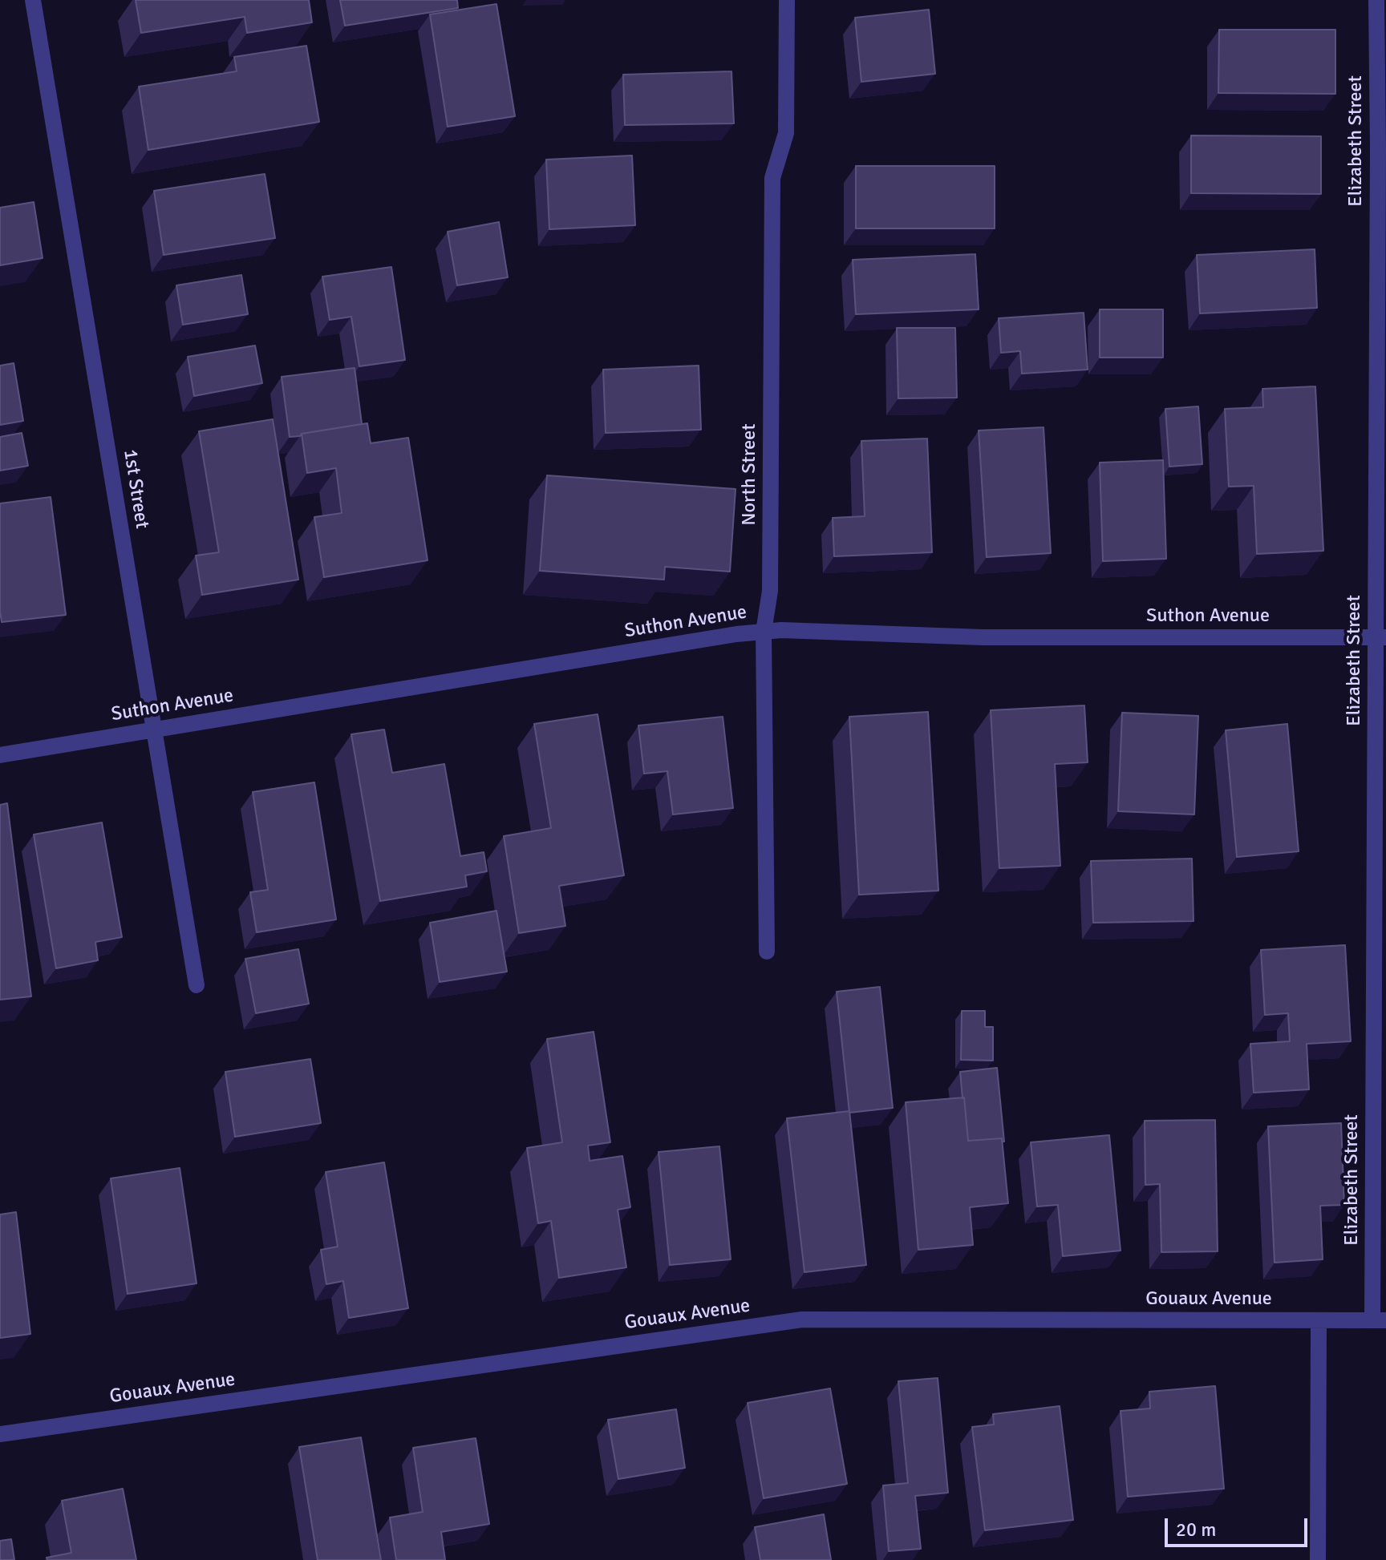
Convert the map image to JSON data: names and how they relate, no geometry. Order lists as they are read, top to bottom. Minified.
{"streets":{"street":["Elizabeth Street","North Street","1st Street","Suthon Avenue","Gouaux Avenue"]},"crossings":[["Elizabeth Street","Suthon Avenue"],["Elizabeth Street","Gouaux Avenue"],["North Street","Suthon Avenue"],["1st Street","Suthon Avenue"]],"scale_bar":"20 m"}
